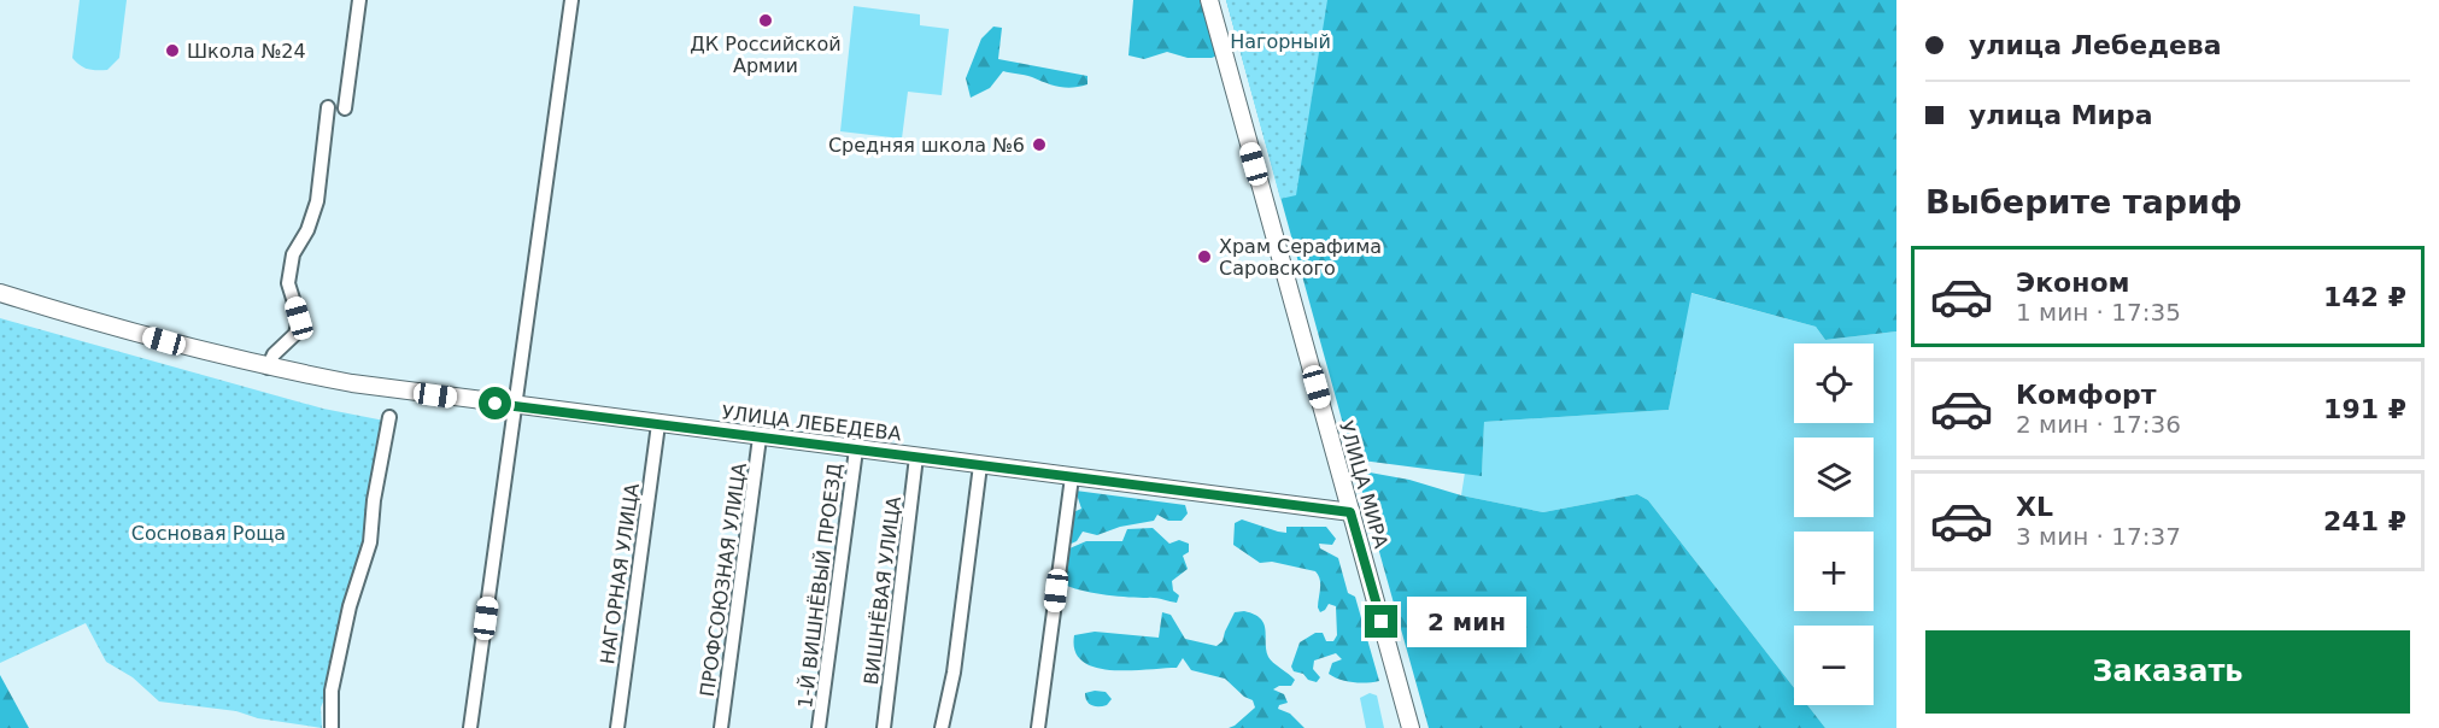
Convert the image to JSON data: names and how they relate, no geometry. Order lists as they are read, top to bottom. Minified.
{"streets":{"main road":["УЛИЦА ЛЕБЕДЕВА","УЛИЦА МИРА"],"street":["НАГОРНАЯ УЛИЦА","ПРОФСОЮЗНАЯ УЛИЦА","1-Й ВИШНЁВЫЙ ПРОЕЗД","ВИШНЁВАЯ УЛИЦА"]},"crossings":[["УЛИЦА ЛЕБЕДЕВА","УЛИЦА МИРА"],["УЛИЦА ЛЕБЕДЕВА","НАГОРНАЯ УЛИЦА"],["УЛИЦА ЛЕБЕДЕВА","ПРОФСОЮЗНАЯ УЛИЦА"],["УЛИЦА ЛЕБЕДЕВА","1-Й ВИШНЁВЫЙ ПРОЕЗД"],["УЛИЦА ЛЕБЕДЕВА","ВИШНЁВАЯ УЛИЦА"]],"parks":["Нагорный","Сосновая Роща"],"places":["ДК Российской Армии","Школа №24","Средняя школа №6","Храм Серафима Саровского"],"page":{"banner":["улица Лебедева","улица Мира"],"heading":"Выберите тариф","list":[{"name":"Эконом","note":"1 мин · 17:35","value":"142 ₽"},{"name":"Комфорт","note":"2 мин · 17:36","value":"191 ₽"},{"name":"XL","note":"3 мин · 17:37","value":"241 ₽"}],"map_buttons":["+","−"],"bubble":"2 мин","buttons":"Заказать"}}
